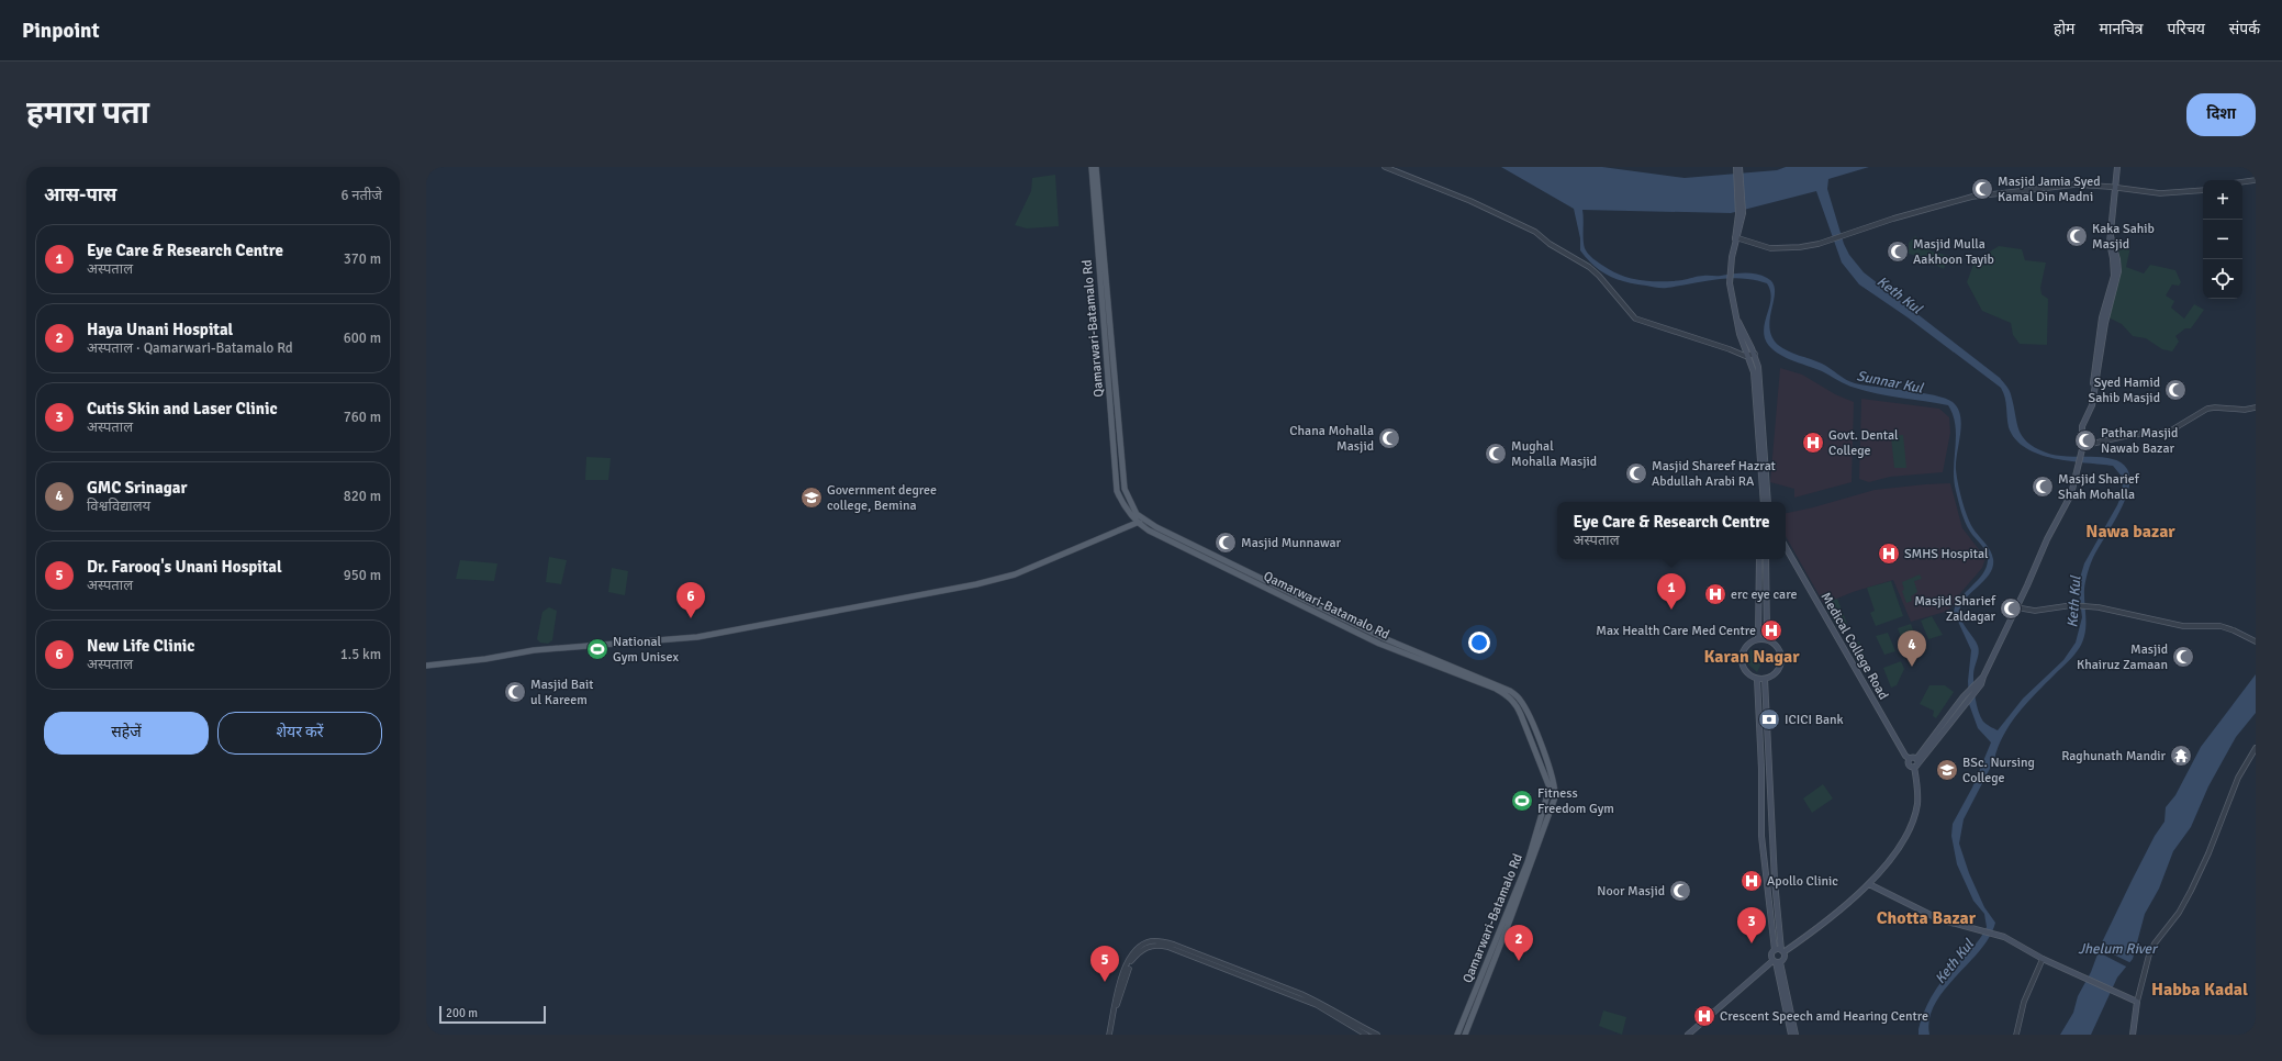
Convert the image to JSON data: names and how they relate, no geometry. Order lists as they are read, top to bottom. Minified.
{"streets":{"main road":["Qamarwari-Batamalo Rd","Medical College Road"]},"districts":["Nawa bazar","Karan Nagar","Chotta Bazar","Habba Kadal"],"water":["Keth Kul","Sunnar Kul","Jhelum River"],"places":{"mosque":["Masjid Jamia Syed Kamal Din Madni","Kaka Sahib Masjid","Masjid Mulla Aakhoon Tayib","Syed Hamid Sahib Masjid","Chana Mohalla Masjid","Pathar Masjid Nawab Bazar","Mughal Mohalla Masjid","Masjid Shareef Hazrat Abdullah Arabi RA","Masjid Sharief Shah Mohalla","Masjid Munnawar","Masjid Sharief Zaldagar","Masjid Khairuz Zamaan","Masjid Bait ul Kareem","Noor Masjid"],"hospital":["Govt. Dental College","SMHS Hospital","erc eye care","Max Health Care Med Centre","Apollo Clinic","Crescent Speech amd Hearing Centre"],"school or university":["Government degree college, Bemina","BSc. Nursing College"],"sports":["National Gym Unisex","Fitness Freedom Gym"],"bank":["ICICI Bank"],"temple":["Raghunath Mandir"]},"scale_bar":"200 m","page":{"header":"Pinpoint","nav":["होम","मानचित्र","परिचय","संपर्क"],"buttons":["दिशा",["सहेजें","शेयर करें"]],"title":"हमारा पता","heading":["आस-पास","6 नतीजे"],"map_buttons":["+","−"],"list":[{"mark":"1","name":"Eye Care & Research Centre","note":"अस्पताल","value":"370 m"},{"mark":"2","name":"Haya Unani Hospital","note":"अस्पताल · Qamarwari-Batamalo Rd","value":"600 m"},{"mark":"3","name":"Cutis Skin and Laser Clinic","note":"अस्पताल","value":"760 m"},{"mark":"4","name":"GMC Srinagar","note":"विश्वविद्यालय","value":"820 m"},{"mark":"5","name":"Dr. Farooq's Unani Hospital","note":"अस्पताल","value":"950 m"},{"mark":"6","name":"New Life Clinic","note":"अस्पताल","value":"1.5 km"}],"popup":["Eye Care & Research Centre","अस्पताल"],"pins":["1","6","4","3","2","5"],"scale":"200 m"}}
